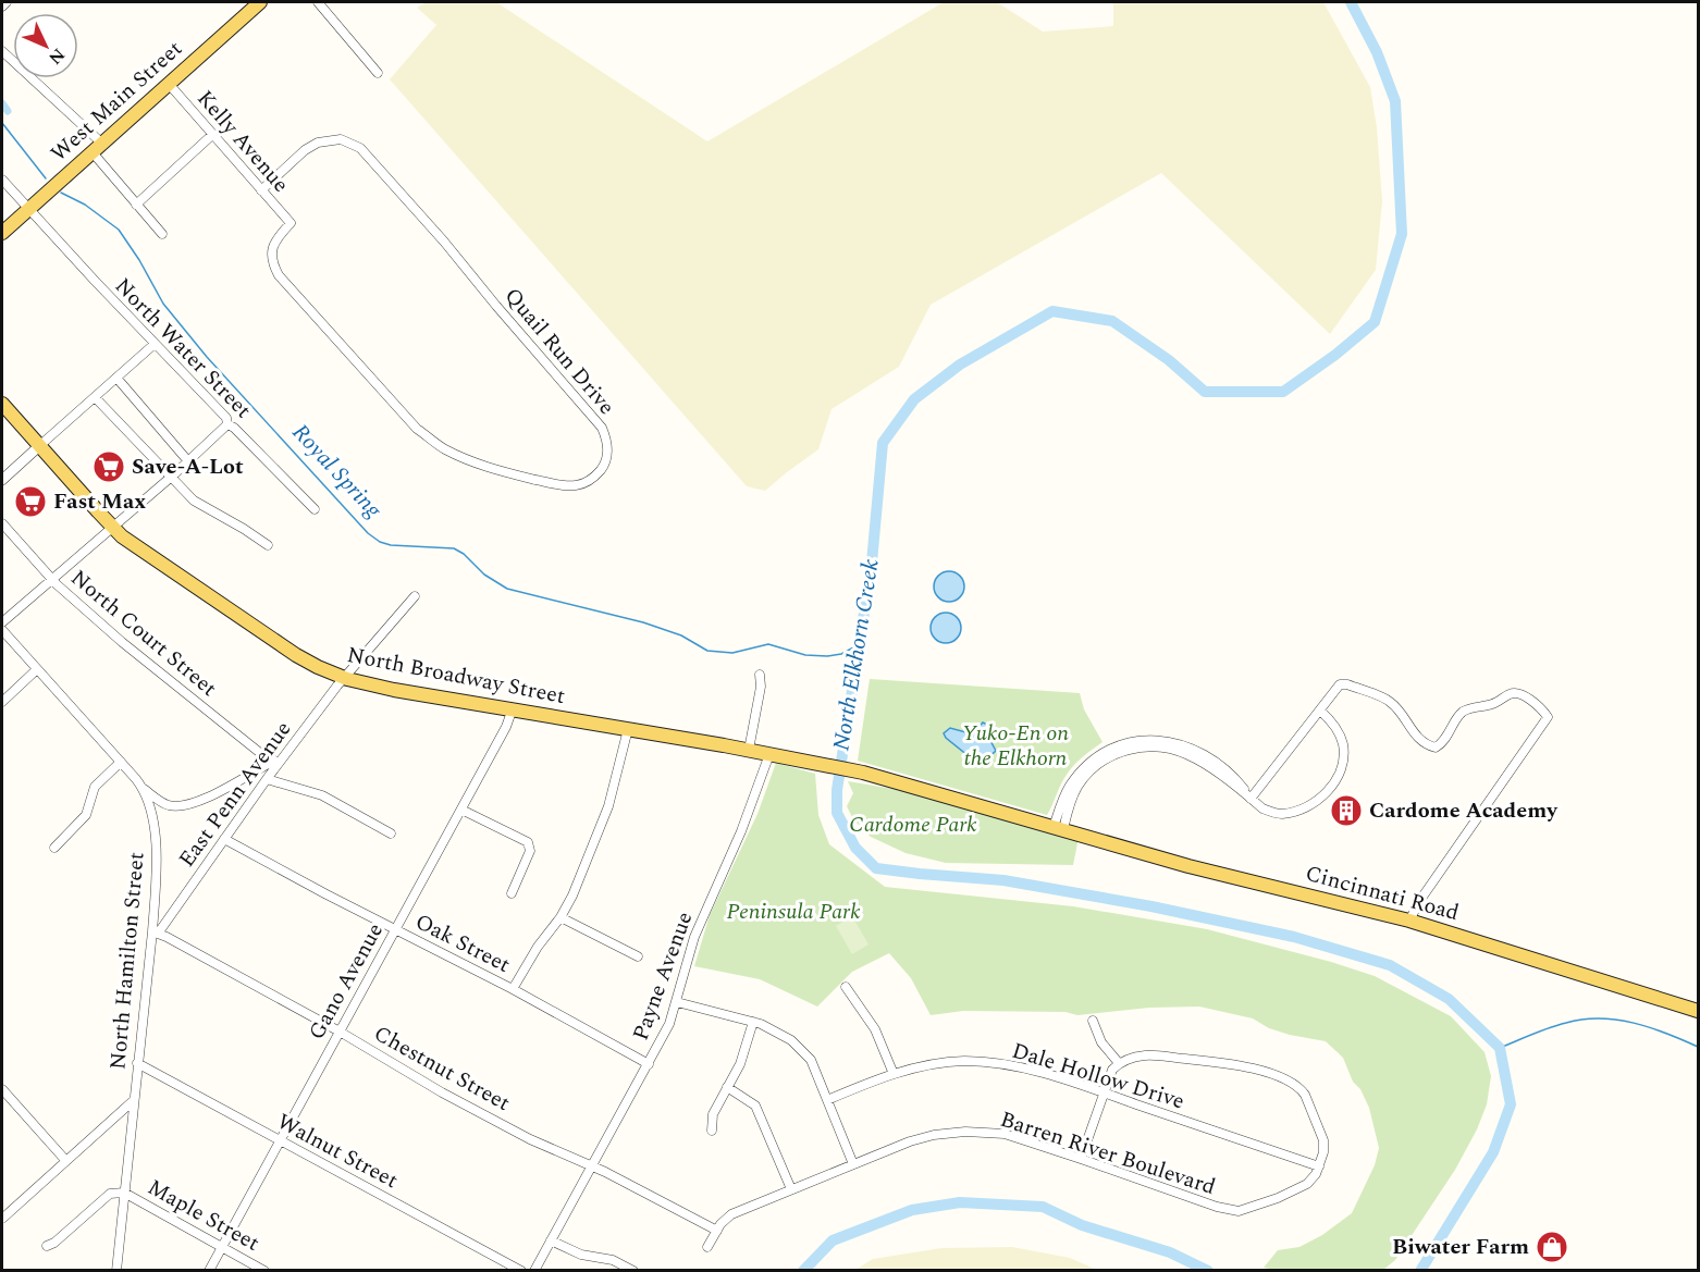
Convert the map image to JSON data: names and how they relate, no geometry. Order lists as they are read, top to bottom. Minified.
{"streets":{"main road":["West Main Street","North Broadway Street","Cincinnati Road"],"street":["Kelly Avenue","North Water Street","Quail Run Drive","North Court Street","East Penn Avenue","Oak Street","North Hamilton Street","Payne Avenue","Gano Avenue","Chestnut Street","Dale Hollow Drive","Walnut Street","Barren River Boulevard","Maple Street"]},"crossings":[["West Main Street","Kelly Avenue"],["West Main Street","North Water Street"],["Kelly Avenue","Quail Run Drive"],["North Broadway Street","East Penn Avenue"],["North Broadway Street","Cincinnati Road"],["North Broadway Street","Payne Avenue"],["North Broadway Street","Gano Avenue"],["East Penn Avenue","Oak Street"],["East Penn Avenue","North Hamilton Street"],["East Penn Avenue","Chestnut Street"],["Oak Street","Payne Avenue"],["Oak Street","Gano Avenue"],["North Hamilton Street","Chestnut Street"],["North Hamilton Street","Walnut Street"],["North Hamilton Street","Maple Street"],["Payne Avenue","Chestnut Street"],["Gano Avenue","Chestnut Street"],["Gano Avenue","Walnut Street"],["Gano Avenue","Maple Street"],["Chestnut Street","Barren River Boulevard"],["Dale Hollow Drive","Barren River Boulevard"]],"water":["Royal Spring","North Elkhorn Creek"],"parks":["Yuko-En on the Elkhorn","Cardome Park","Peninsula Park"],"places":{"supermarket":["Save-A-Lot","Fast Max"],"building":["Cardome Academy"],"shop":["Biwater Farm"]},"north":"bottom right"}
